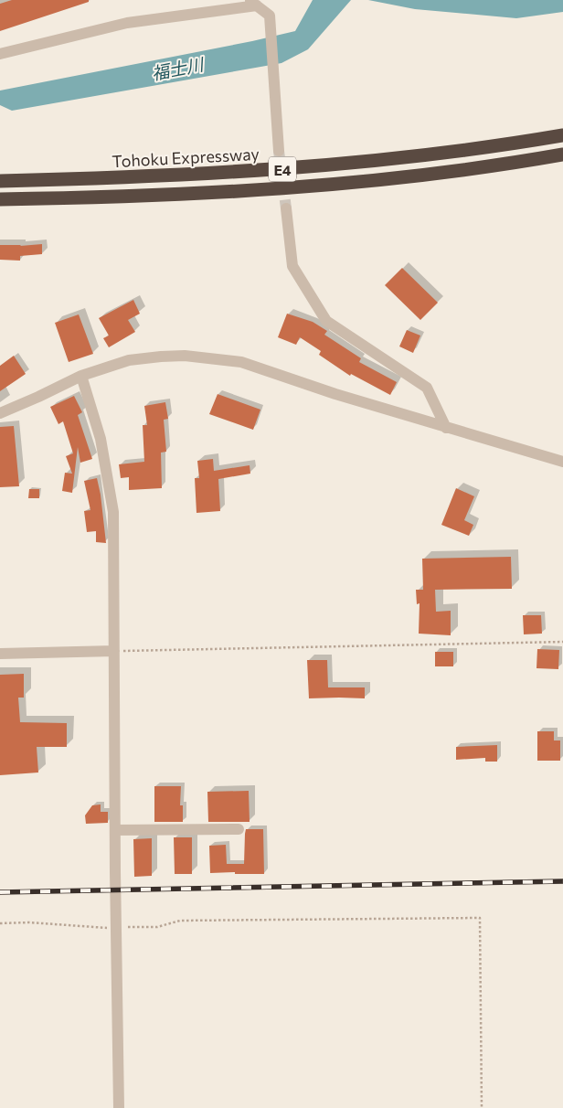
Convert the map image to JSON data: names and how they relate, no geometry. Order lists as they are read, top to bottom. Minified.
{"streets":{"highway":["Tohoku Expressway","E4"]},"water":["福士川"]}
